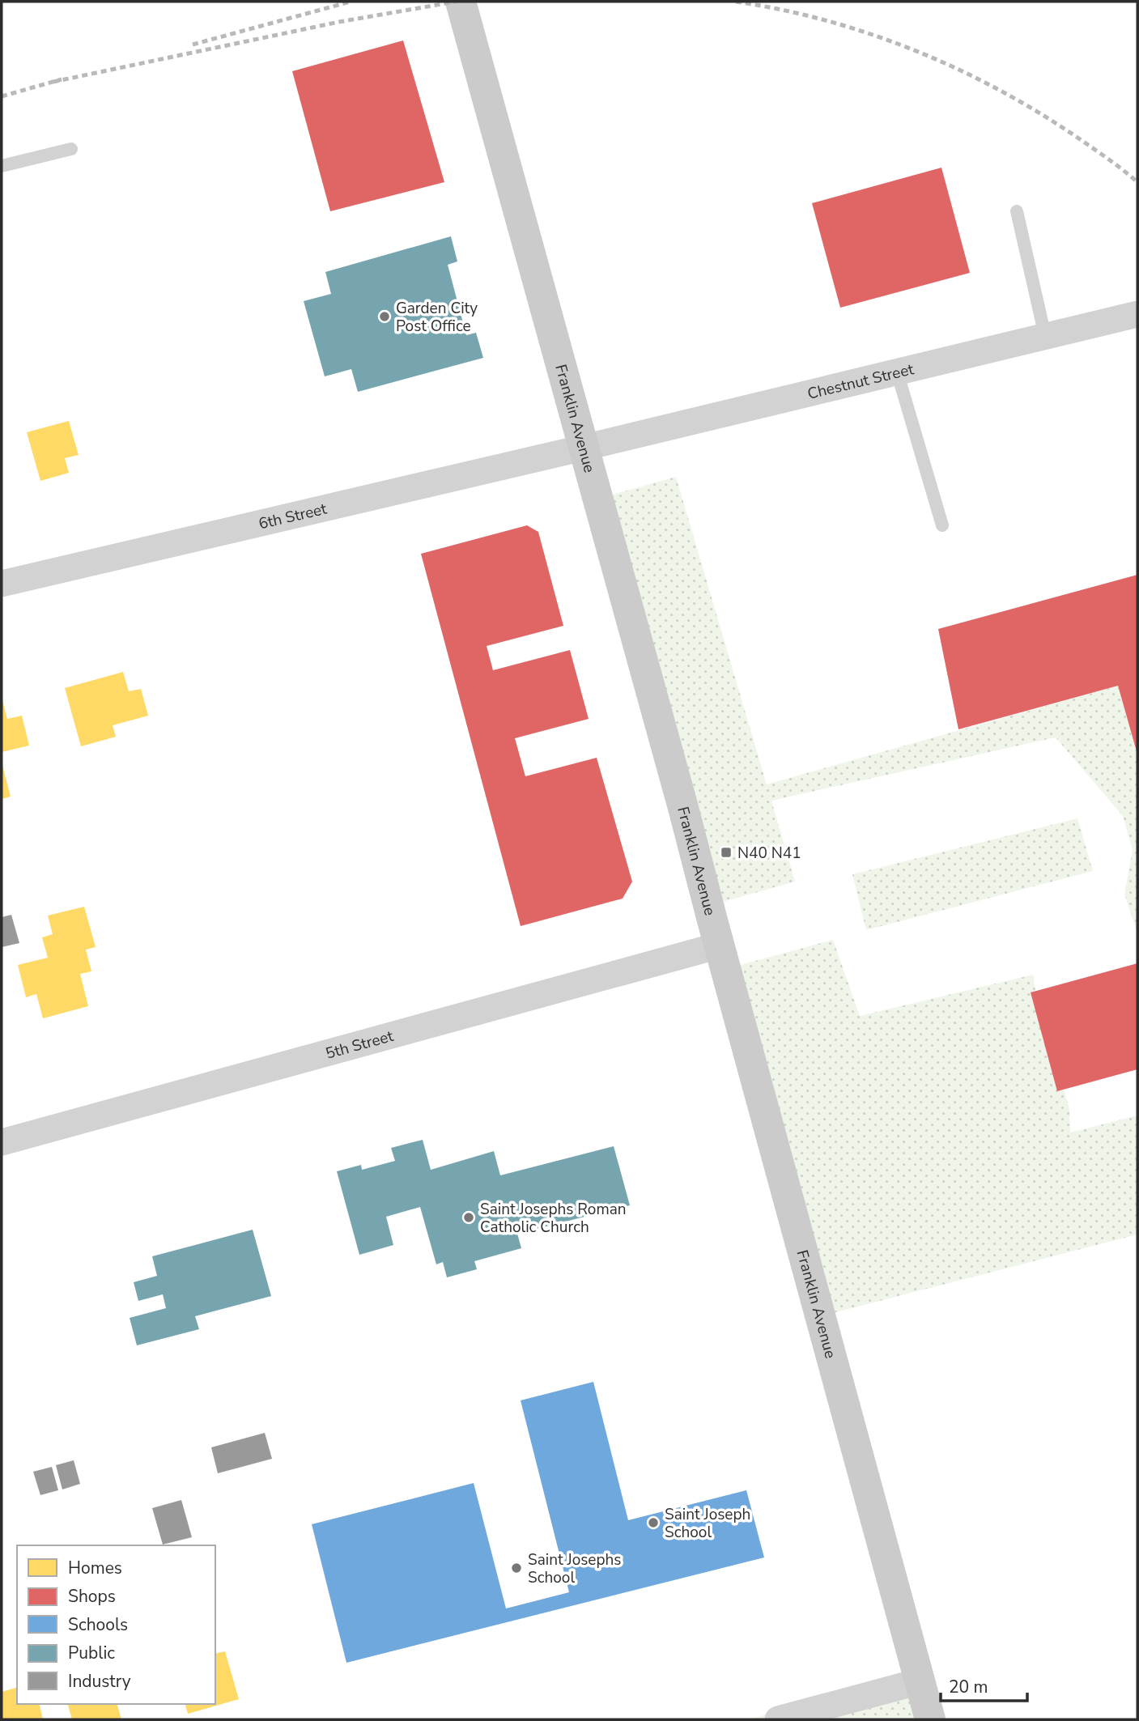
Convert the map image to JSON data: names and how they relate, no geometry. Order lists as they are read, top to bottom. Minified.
{"streets":{"main road":["Franklin Avenue"],"street":["Chestnut Street","6th Street","5th Street"]},"crossings":[["Chestnut Street","Franklin Avenue"],["Chestnut Street","6th Street"],["Franklin Avenue","6th Street"],["Franklin Avenue","5th Street"]],"places":{"other":["Garden City Post Office","Saint Josephs Roman Catholic Church","Saint Joseph School","Saint Josephs School"],"transit":["N40 N41"]},"legend":["Homes","Shops","Schools","Public","Industry"],"scale_bar":"20 m"}
